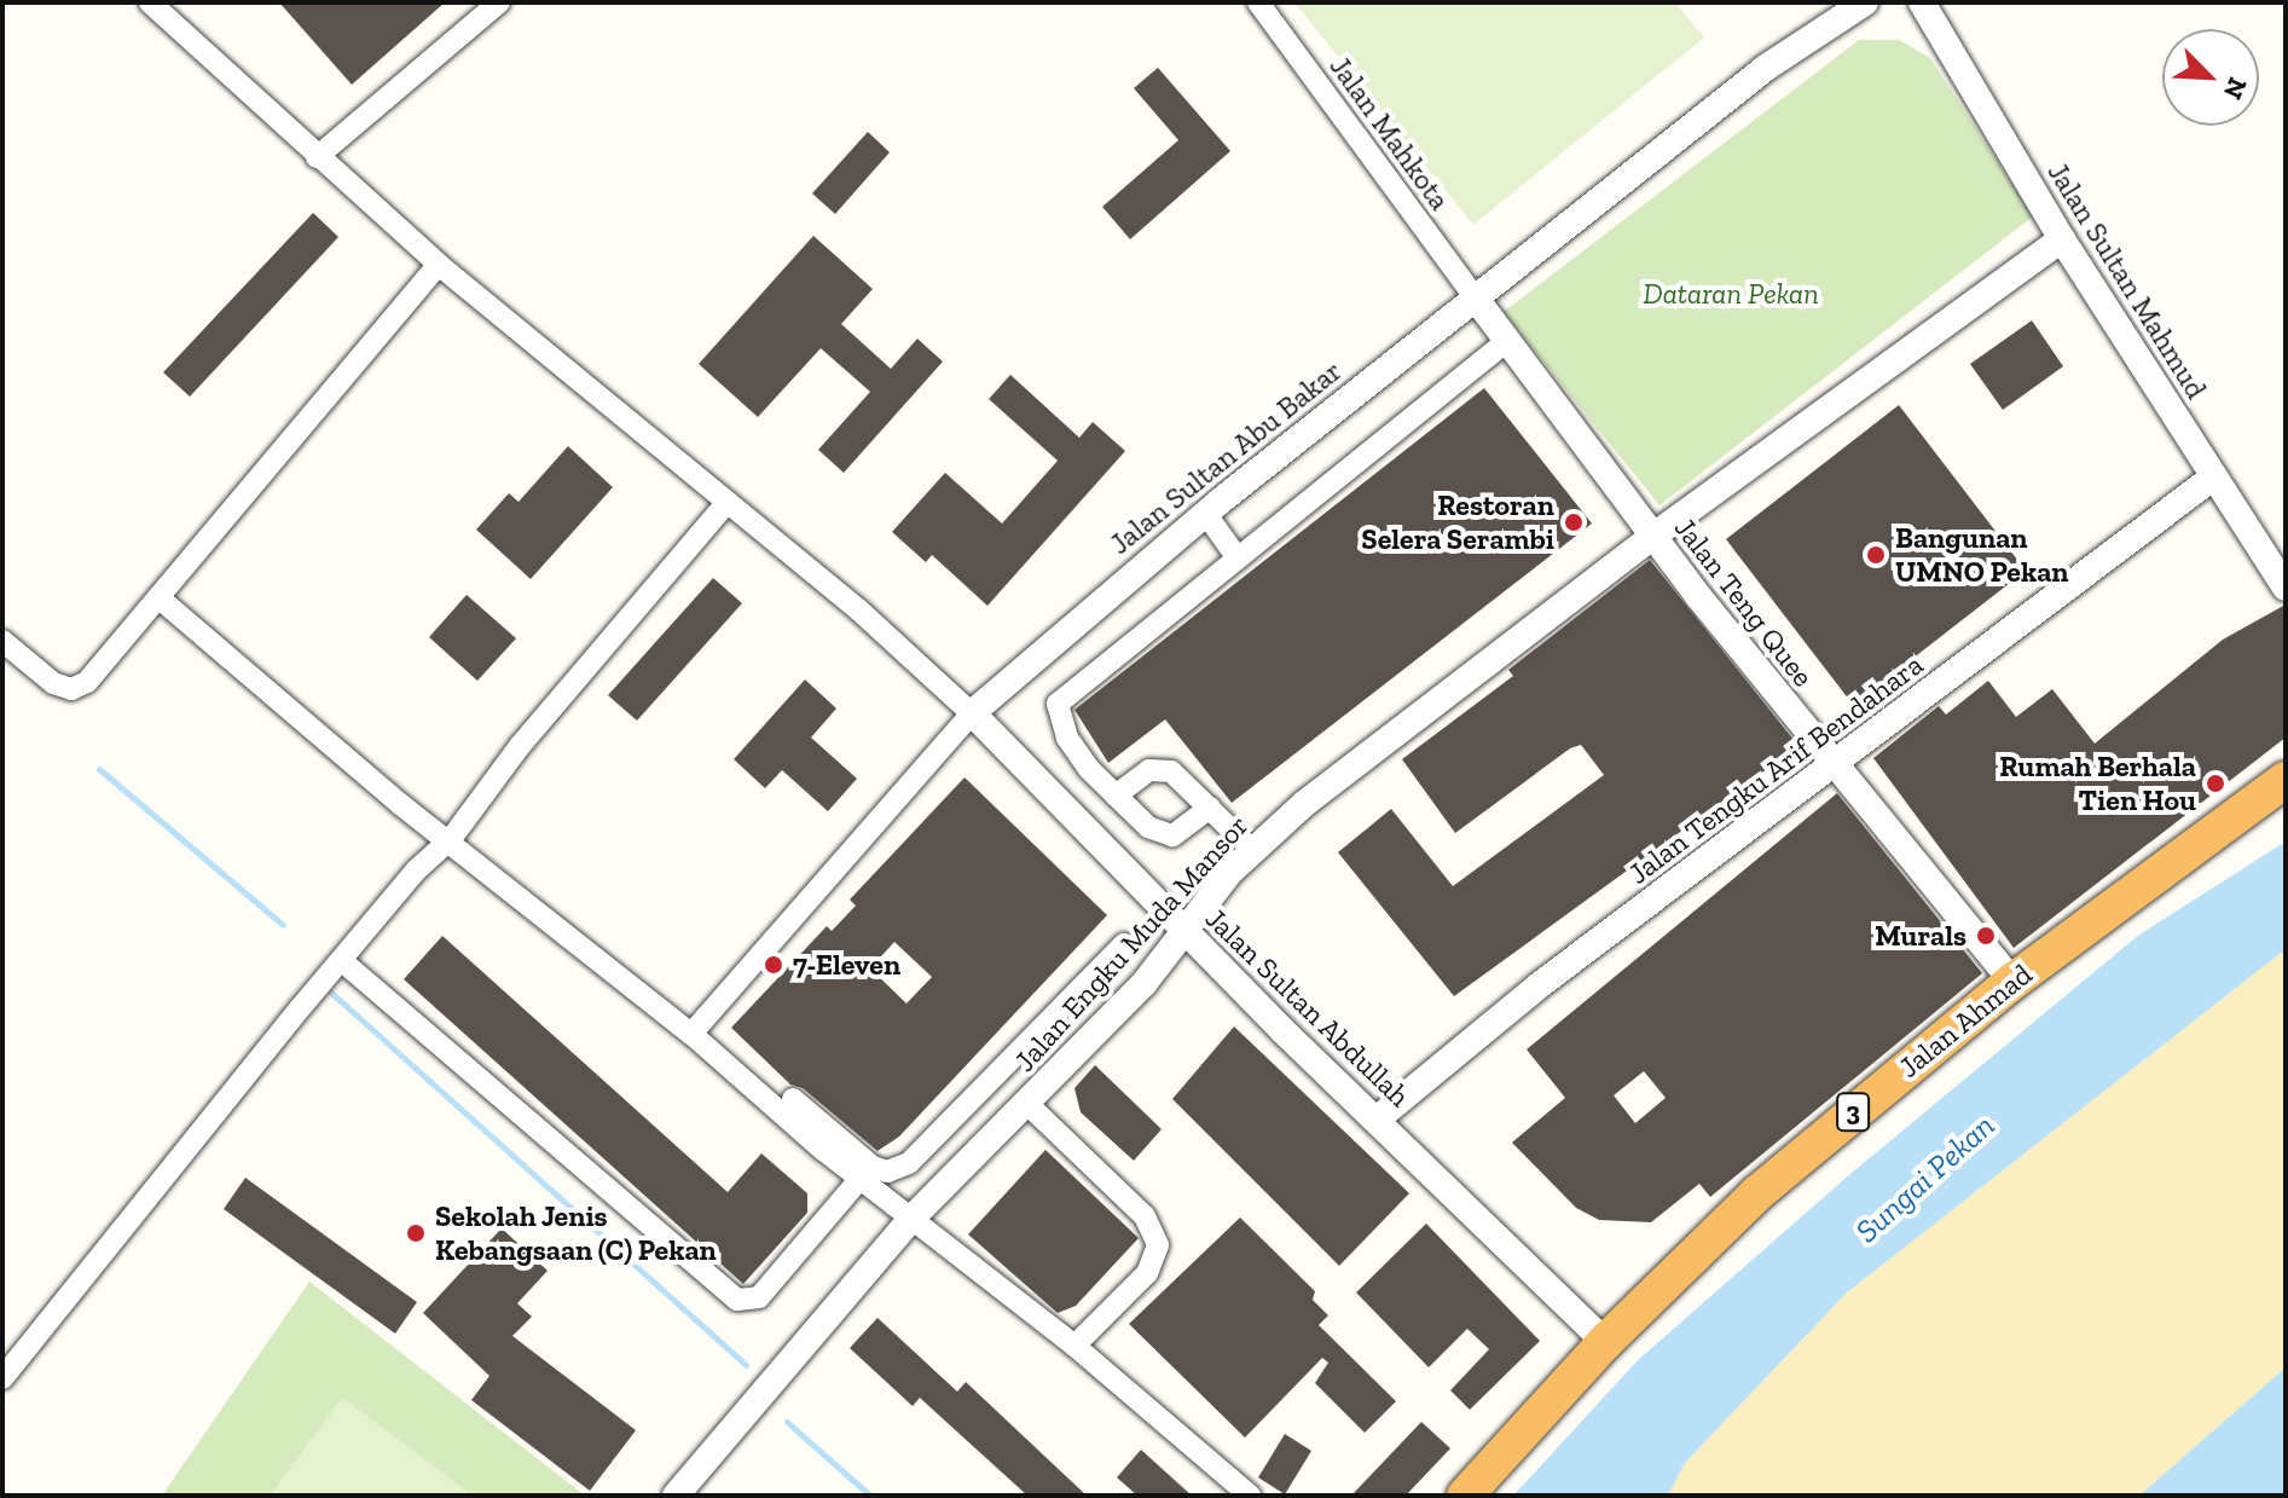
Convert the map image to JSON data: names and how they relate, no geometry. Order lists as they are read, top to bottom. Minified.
{"streets":{"highway":["Jalan Ahmad","3"],"street":["Jalan Mahkota","Jalan Sultan Mahmud","Jalan Sultan Abu Bakar","Jalan Teng Quee","Jalan Tengku Arif Bendahara","Jalan Engku Muda Mansor","Jalan Sultan Abdullah"]},"crossings":[["Jalan Mahkota","Jalan Sultan Abu Bakar"],["Jalan Mahkota","Jalan Teng Quee"],["Jalan Sultan Mahmud","Jalan Tengku Arif Bendahara"],["Jalan Sultan Mahmud","Jalan Engku Muda Mansor"],["Jalan Sultan Abu Bakar","Jalan Teng Quee"],["Jalan Sultan Abu Bakar","Jalan Sultan Abdullah"],["Jalan Teng Quee","Jalan Tengku Arif Bendahara"],["Jalan Teng Quee","Jalan Engku Muda Mansor"],["Jalan Teng Quee","Jalan Ahmad"],["Jalan Tengku Arif Bendahara","Jalan Sultan Abdullah"],["Jalan Engku Muda Mansor","Jalan Sultan Abdullah"],["Jalan Sultan Abdullah","Jalan Ahmad"]],"water":["Sungai Pekan"],"parks":["Dataran Pekan"],"places":["Restoran Selera Serambi","Bangunan UMNO Pekan","Rumah Berhala Tien Hou","Murals","7-Eleven","Sekolah Jenis Kebangsaan (C) Pekan"],"north":"bottom right"}
